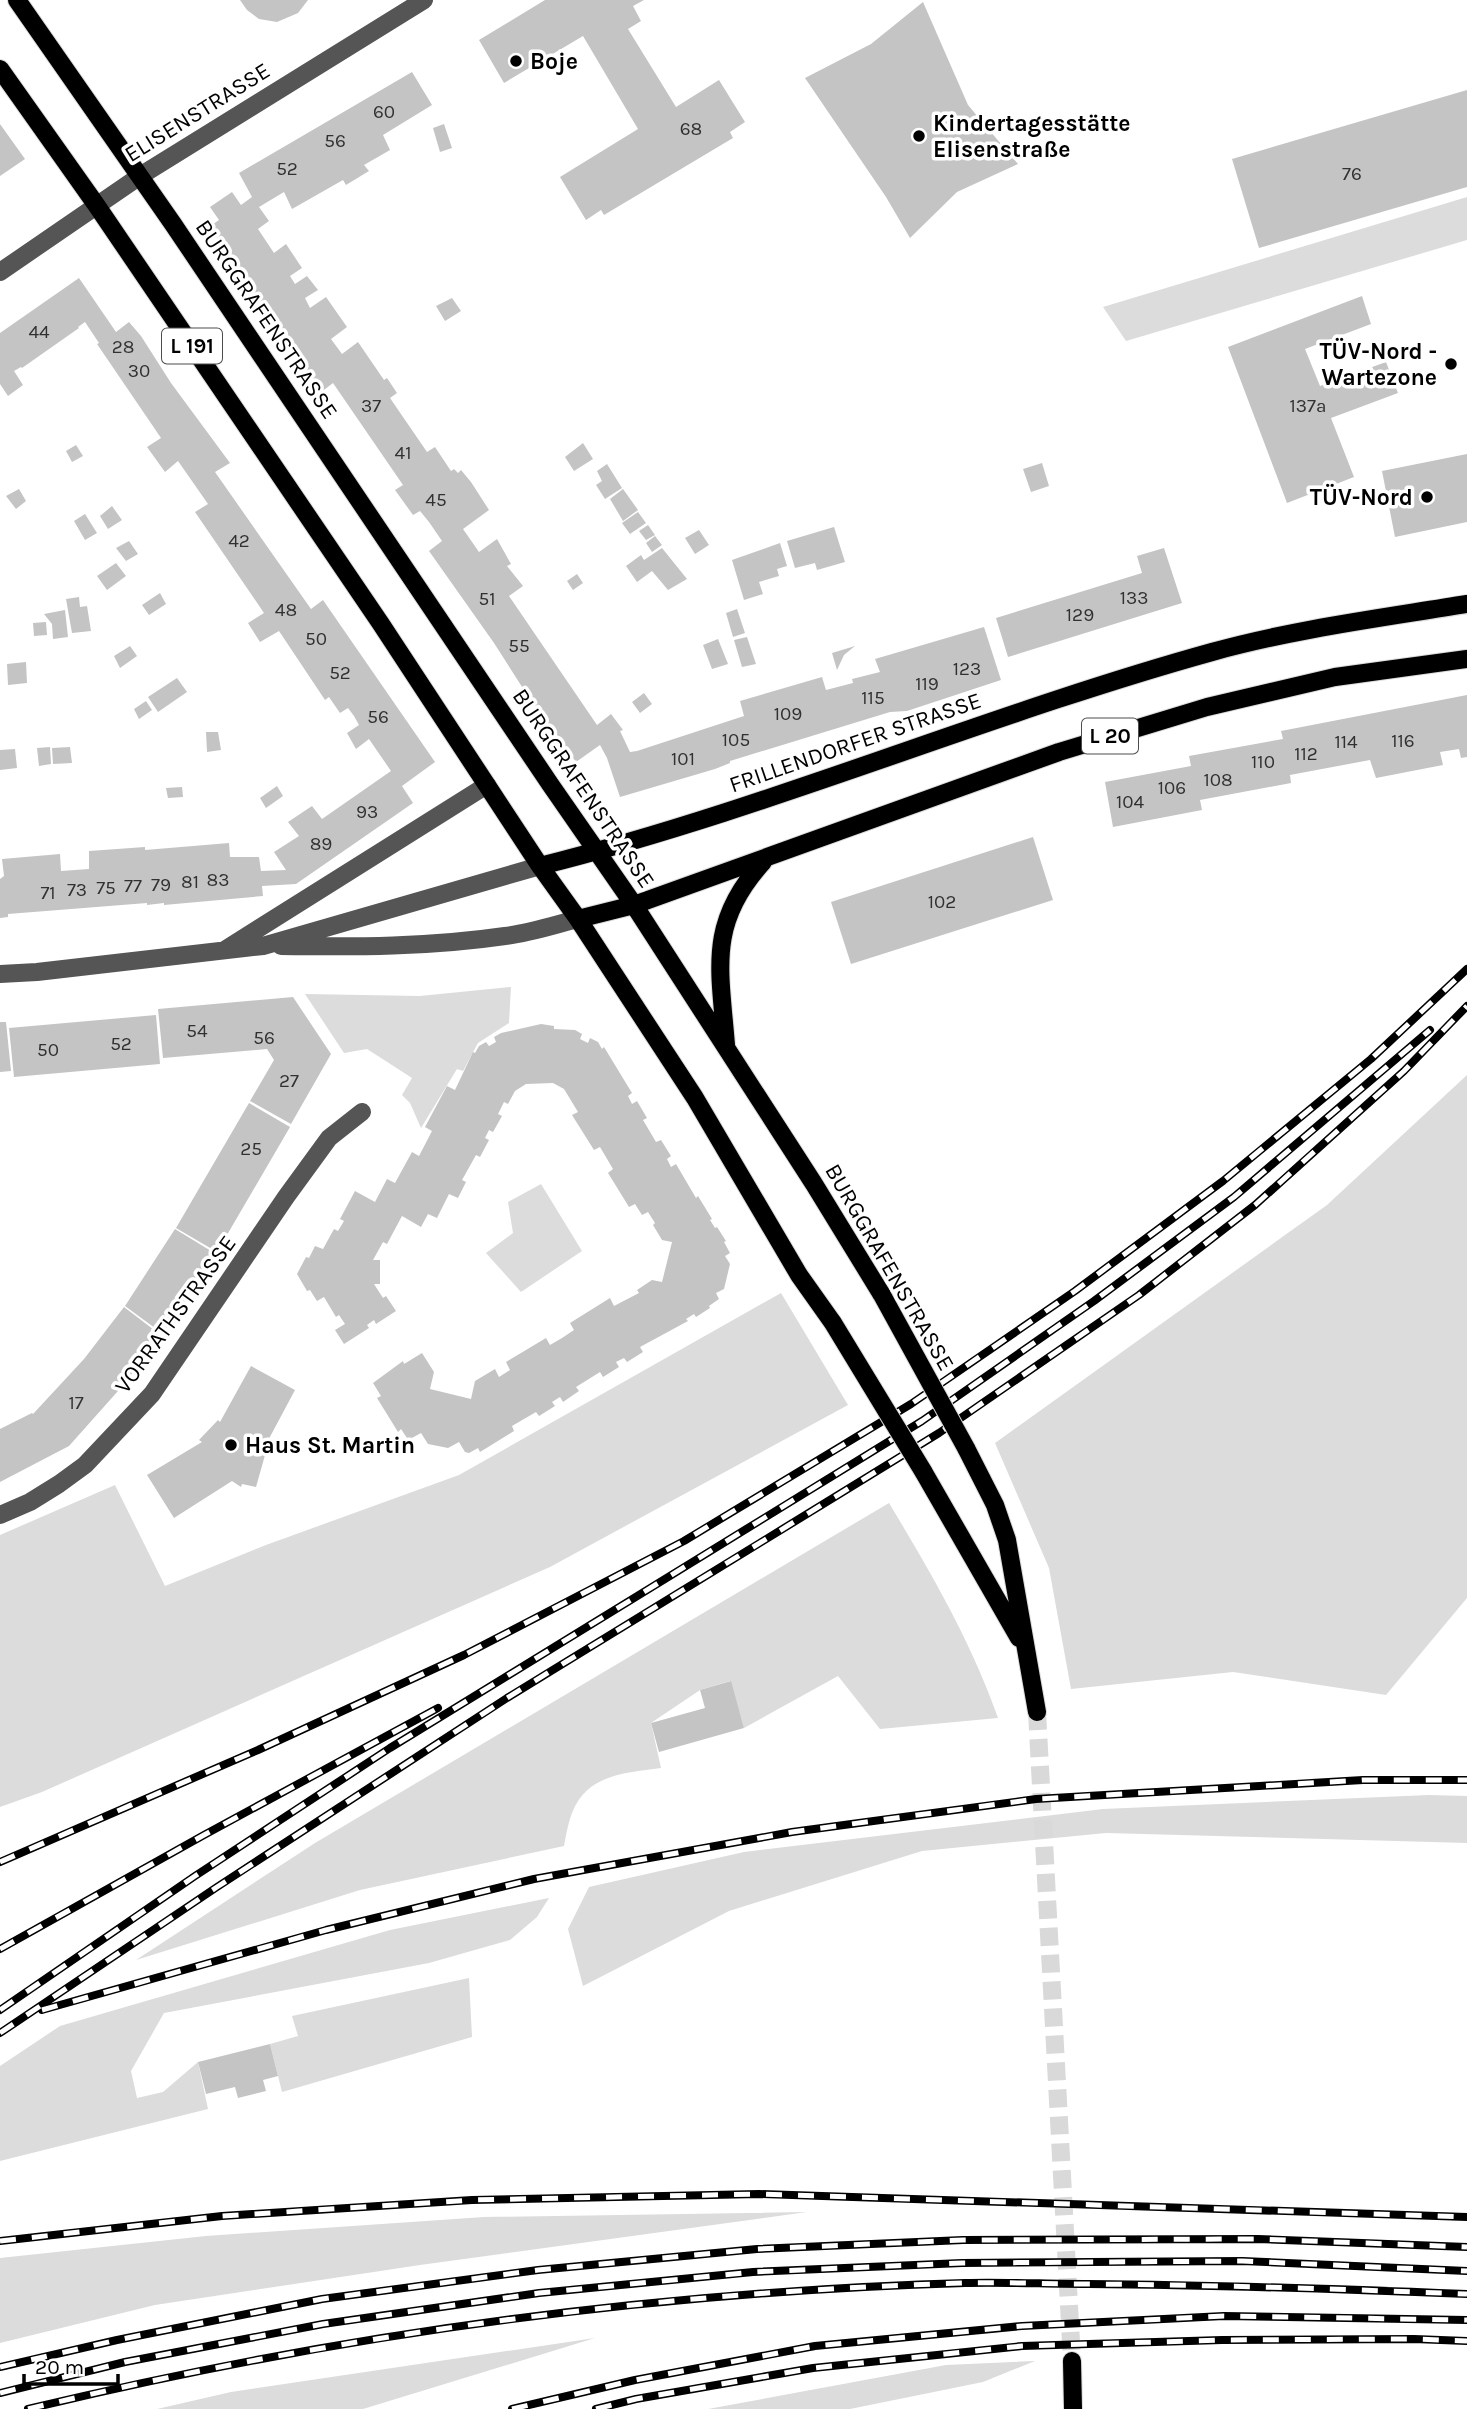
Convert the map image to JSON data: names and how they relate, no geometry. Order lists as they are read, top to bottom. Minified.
{"streets":{"main road":["BURGGRAFENSTRASSE","L 191","L 20","FRILLENDORFER STRASSE"],"street":["ELISENSTRASSE","VORRATHSTRASSE"]},"crossings":[["ELISENSTRASSE","BURGGRAFENSTRASSE"],["BURGGRAFENSTRASSE","L 20"],["BURGGRAFENSTRASSE","FRILLENDORFER STRASSE"],["L 20","FRILLENDORFER STRASSE"]],"places":["Boje","Kindertagesstätte Elisenstraße","TÜV-Nord - Wartezone","TÜV-Nord","Haus St. Martin"],"house_numbers":["60","68","56","52","76","44","28","30","37","137a","41","45","42","133","51","48","129","50","55","123","52","119","115","109","56","105","116","114","112","101","110","108","106","104","93","89","83","81","79","77","75","73","71","102","54","56","52","50","27","25","17"],"scale_bar":"20 m"}
